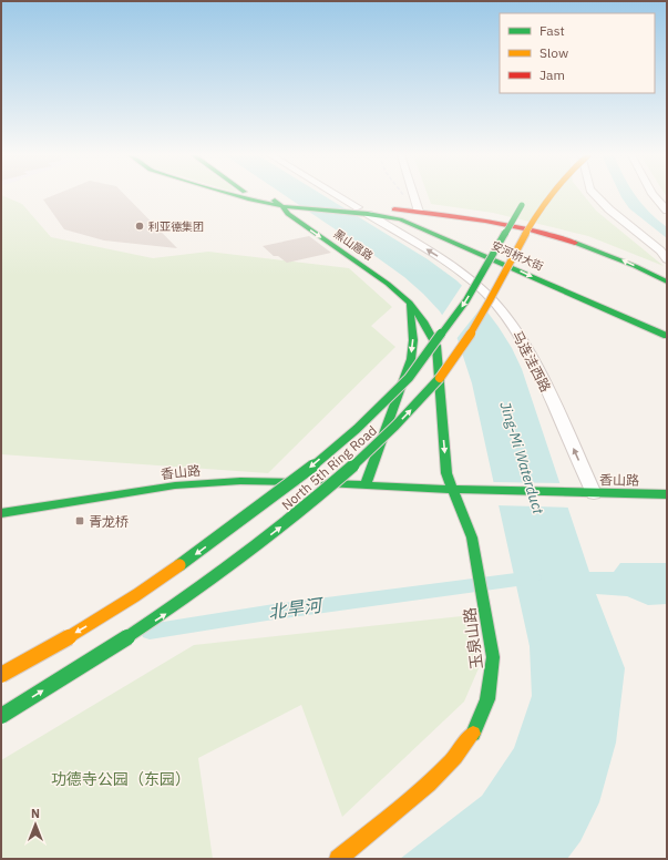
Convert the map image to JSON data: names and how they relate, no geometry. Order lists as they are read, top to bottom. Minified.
{"streets":{"main road":["黑山扈路","安河桥大街","North 5th Ring Road","香山路","玉泉山路"],"street":["马连洼西路"]},"crossings":[["黑山扈路","安河桥大街"],["黑山扈路","香山路"],["黑山扈路","玉泉山路"],["安河桥大街","马连洼西路"],["马连洼西路","香山路"],["香山路","玉泉山路"]],"one_way":["黑山扈路","马连洼西路"],"water":["Jing-Mi Waterduct","北旱河"],"parks":["功德寺公园（东园）"],"places":{"other":["利亚德集团"],"transit":["青龙桥"]},"legend":["Fast","Slow","Jam"],"north":"top"}
